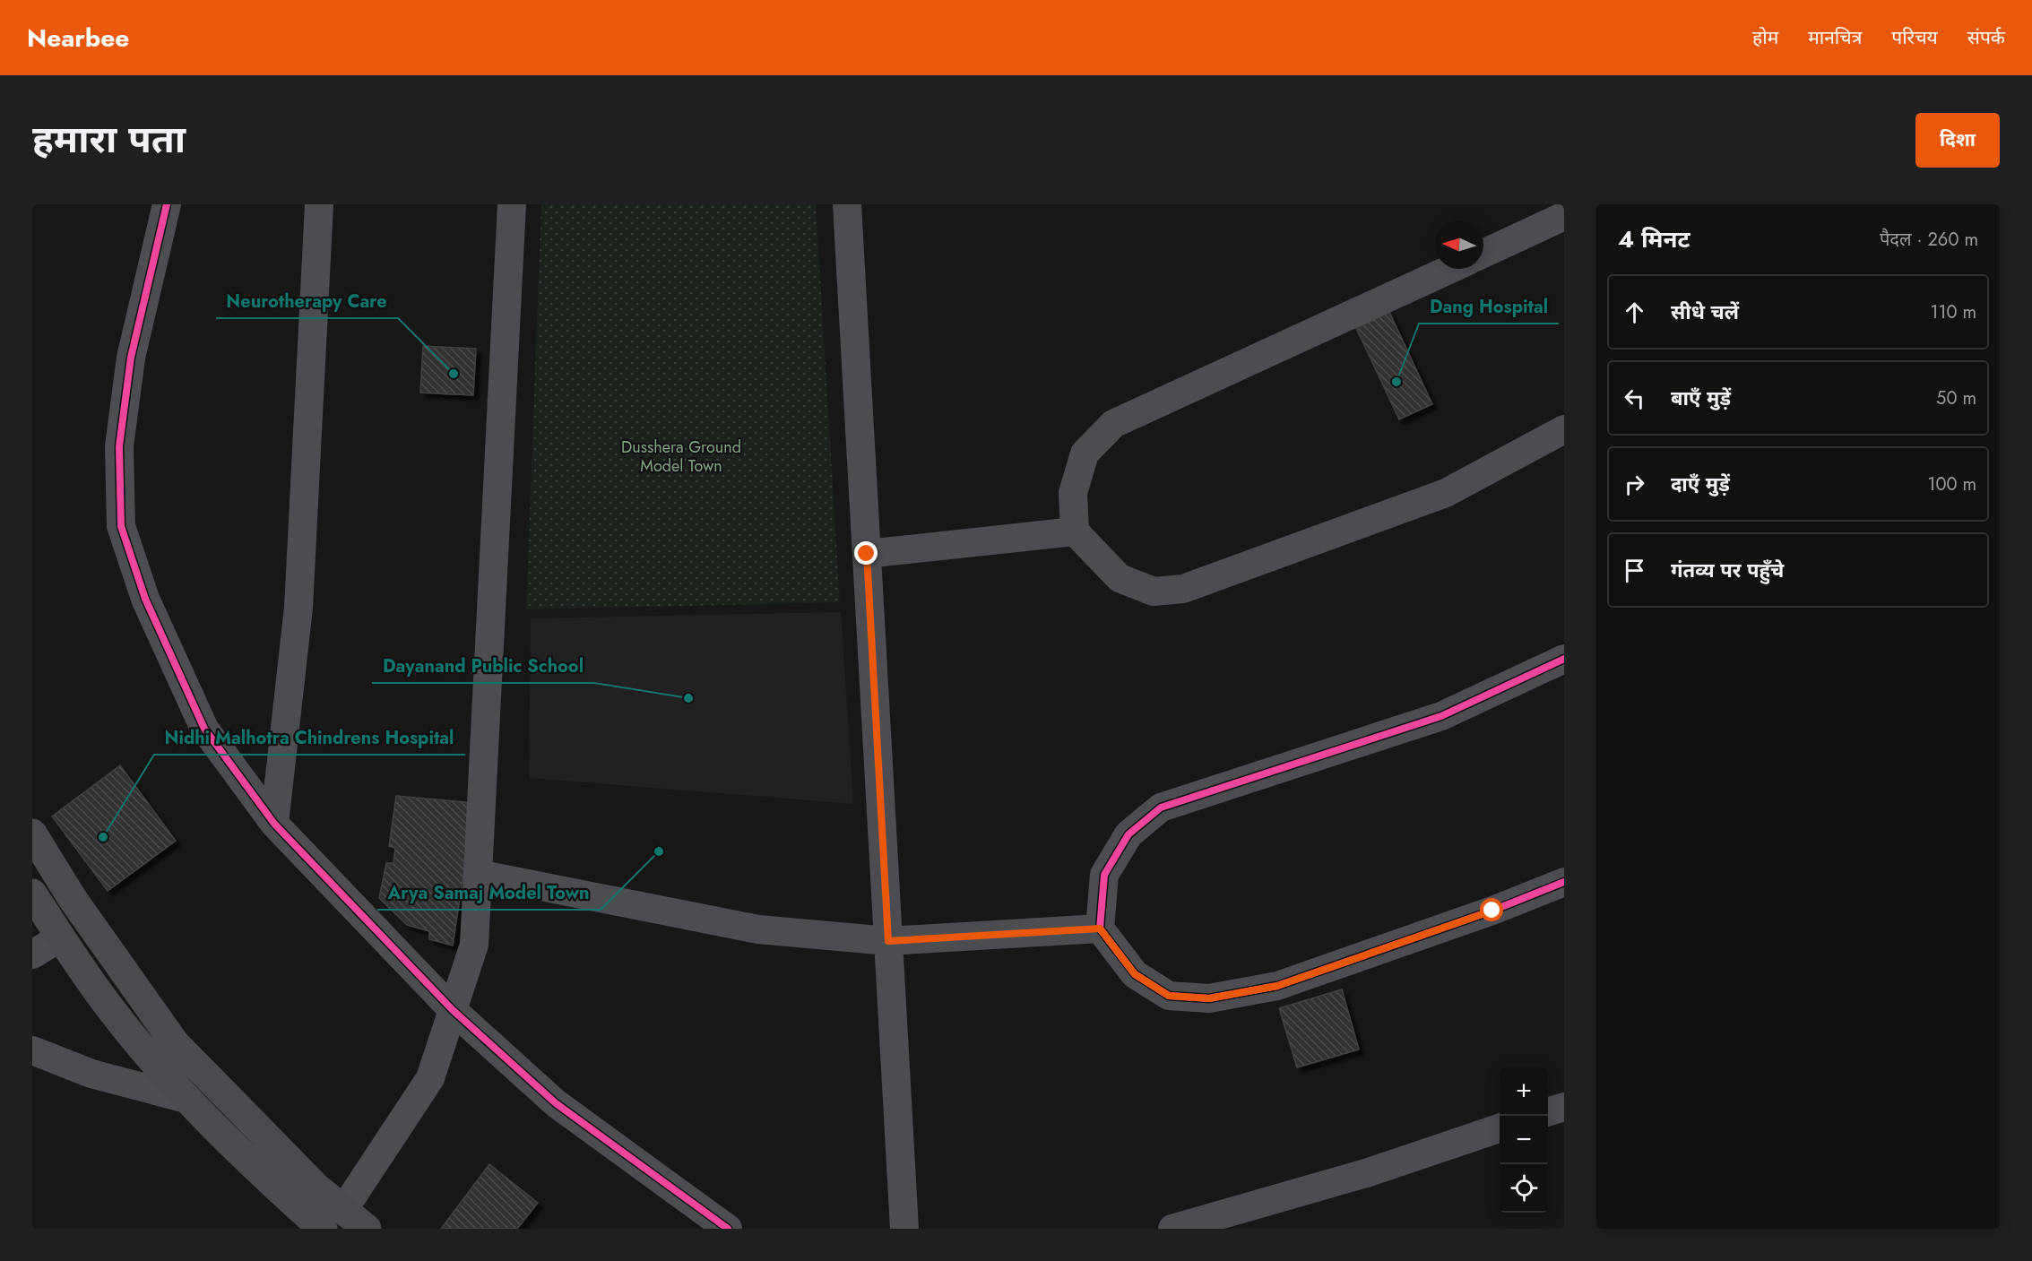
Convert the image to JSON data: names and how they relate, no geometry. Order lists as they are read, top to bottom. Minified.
{"parks":["Dusshera Ground Model Town"],"places":["Neurotherapy Care","Dang Hospital","Dayanand Public School","Nidhi Malhotra Chindrens Hospital","Arya Samaj Model Town"],"north":"left","page":{"header":"Nearbee","nav":["होम","मानचित्र","परिचय","संपर्क"],"title":"हमारा पता","buttons":"दिशा","heading":["4 मिनट","पैदल · 260 m"],"list":[["सीधे चलें","110 m"],["बाएँ मुड़ें","50 m"],["दाएँ मुड़ें","100 m"],"गंतव्य पर पहुँचे"],"map_buttons":["+","−"]}}
